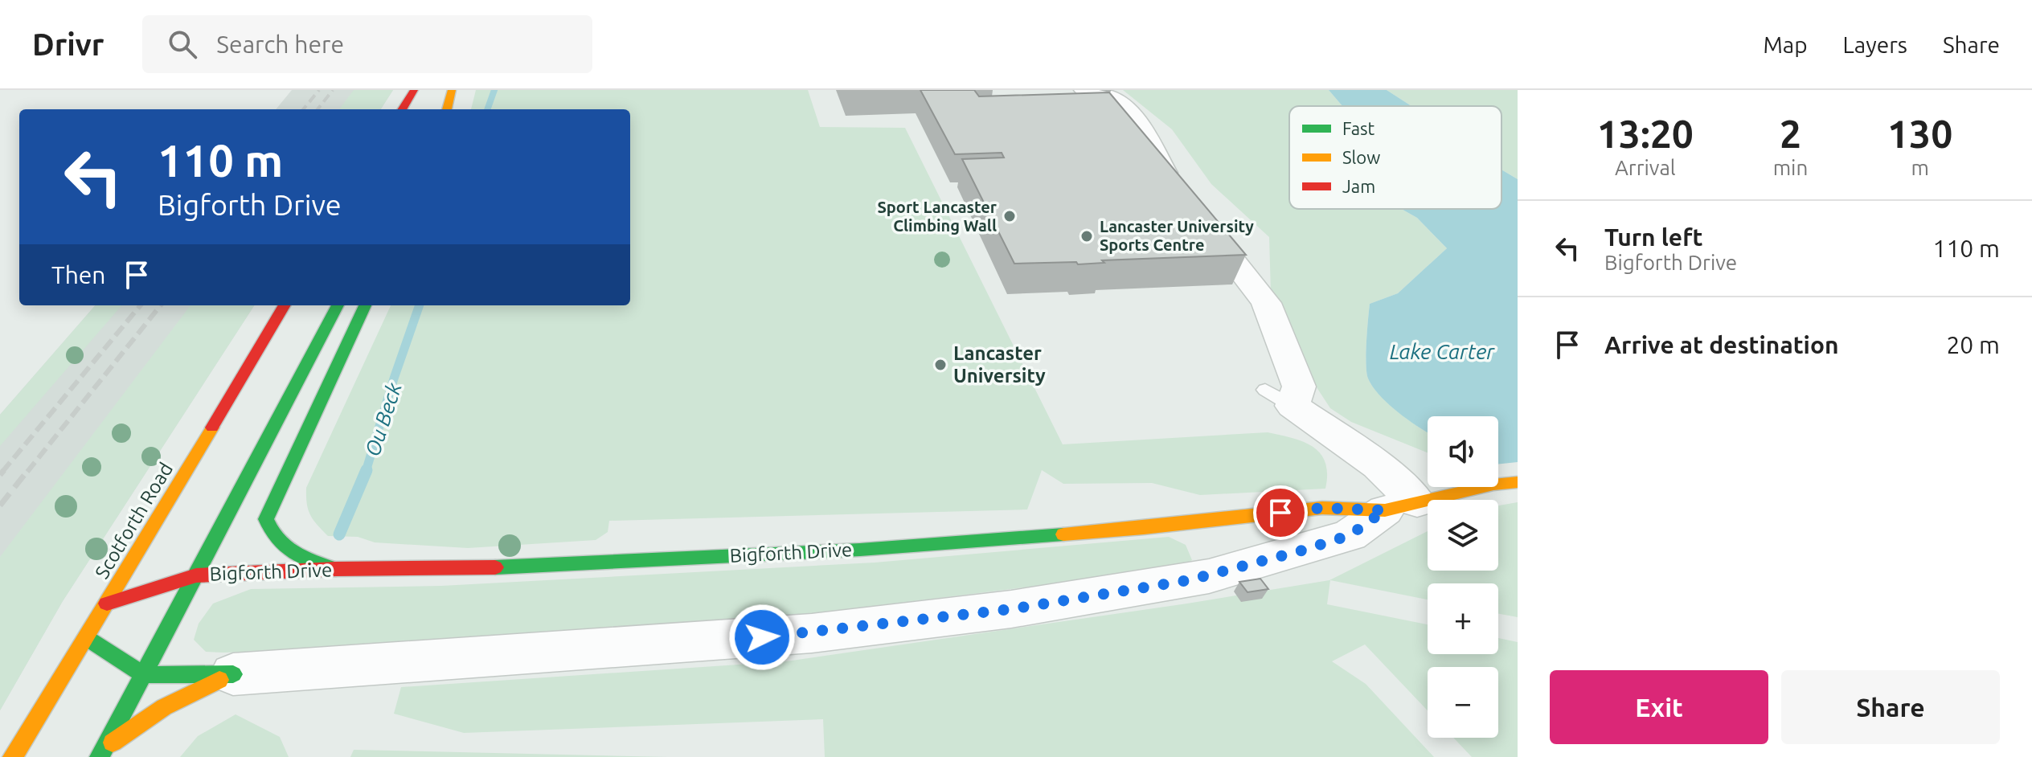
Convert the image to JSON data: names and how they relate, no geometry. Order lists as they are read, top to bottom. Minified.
{"streets":{"main road":["Scotforth Road","Bigforth Drive"]},"crossings":[["Scotforth Road","Bigforth Drive"]],"water":["Lake Carter","Ou Beck"],"places":["Sport Lancaster Climbing Wall","Lancaster University Sports Centre","Lancaster University"],"legend":["Fast","Slow","Jam"],"page":{"header":"Drivr","search":"Search here","nav":["Map","Layers","Share"],"eta":["13:20","Arrival","2","min","130","m"],"turn":["110 m","Bigforth Drive"],"list":[{"name":"Turn left","note":"Bigforth Drive","value":"110 m"},{"name":"Arrive at destination","value":"20 m"}],"then":"Then","map_buttons":["+","−"],"buttons":["Exit","Share"]}}
